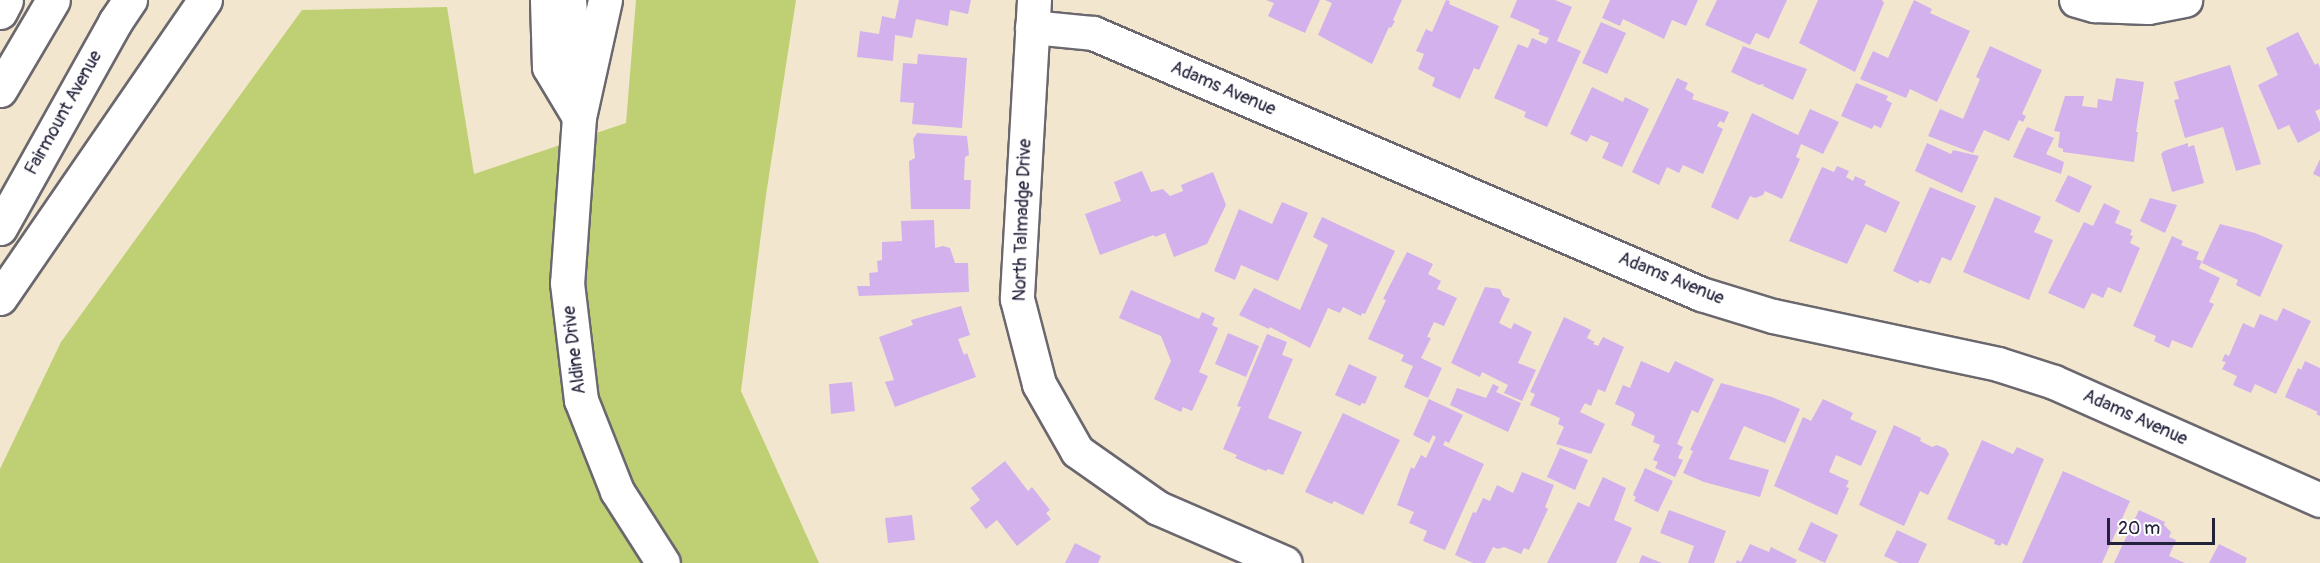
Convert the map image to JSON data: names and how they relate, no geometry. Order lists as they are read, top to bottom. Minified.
{"streets":{"main road":["Adams Avenue","Fairmount Avenue","North Talmadge Drive","Aldine Drive"]},"crossings":[["Adams Avenue","North Talmadge Drive"]],"scale_bar":"20 m"}
